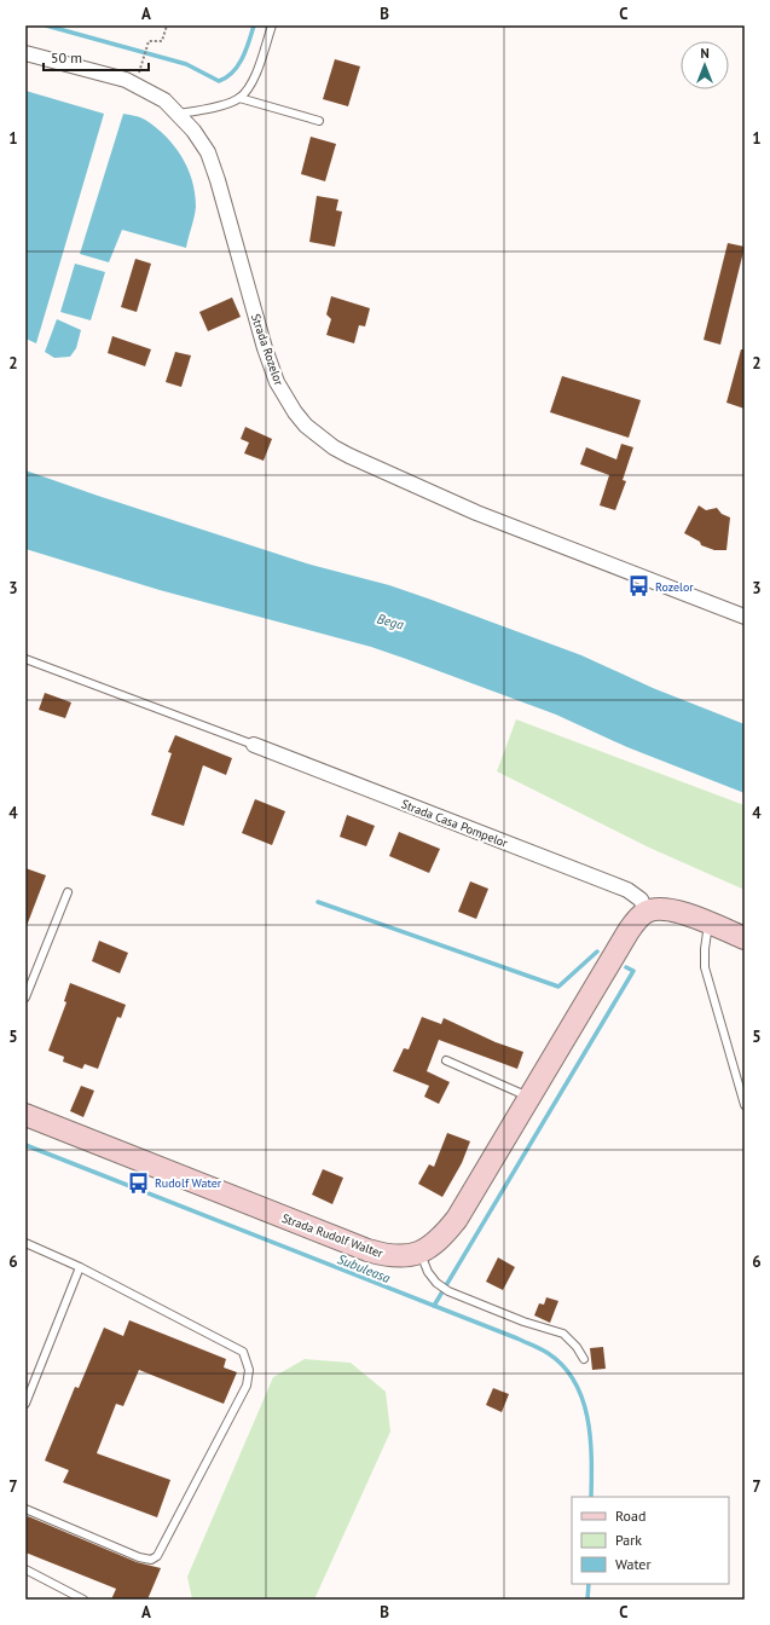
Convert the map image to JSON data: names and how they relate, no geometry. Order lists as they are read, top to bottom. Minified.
{"streets":{"street":["Strada Rozelor","Strada Casa Pompelor","Strada Rudolf Walter"]},"crossings":[["Strada Casa Pompelor","Strada Rudolf Walter"]],"water":["Bega","Subuleasa"],"places":{"bus stop":["Rozelor","Rudolf Water"]},"legend":["Road","Park","Water"],"scale_bar":"50 m","north":"top","grid":{"columns":["A","B","C"],"rows":["1","2","3","4","5","6","7"]}}
